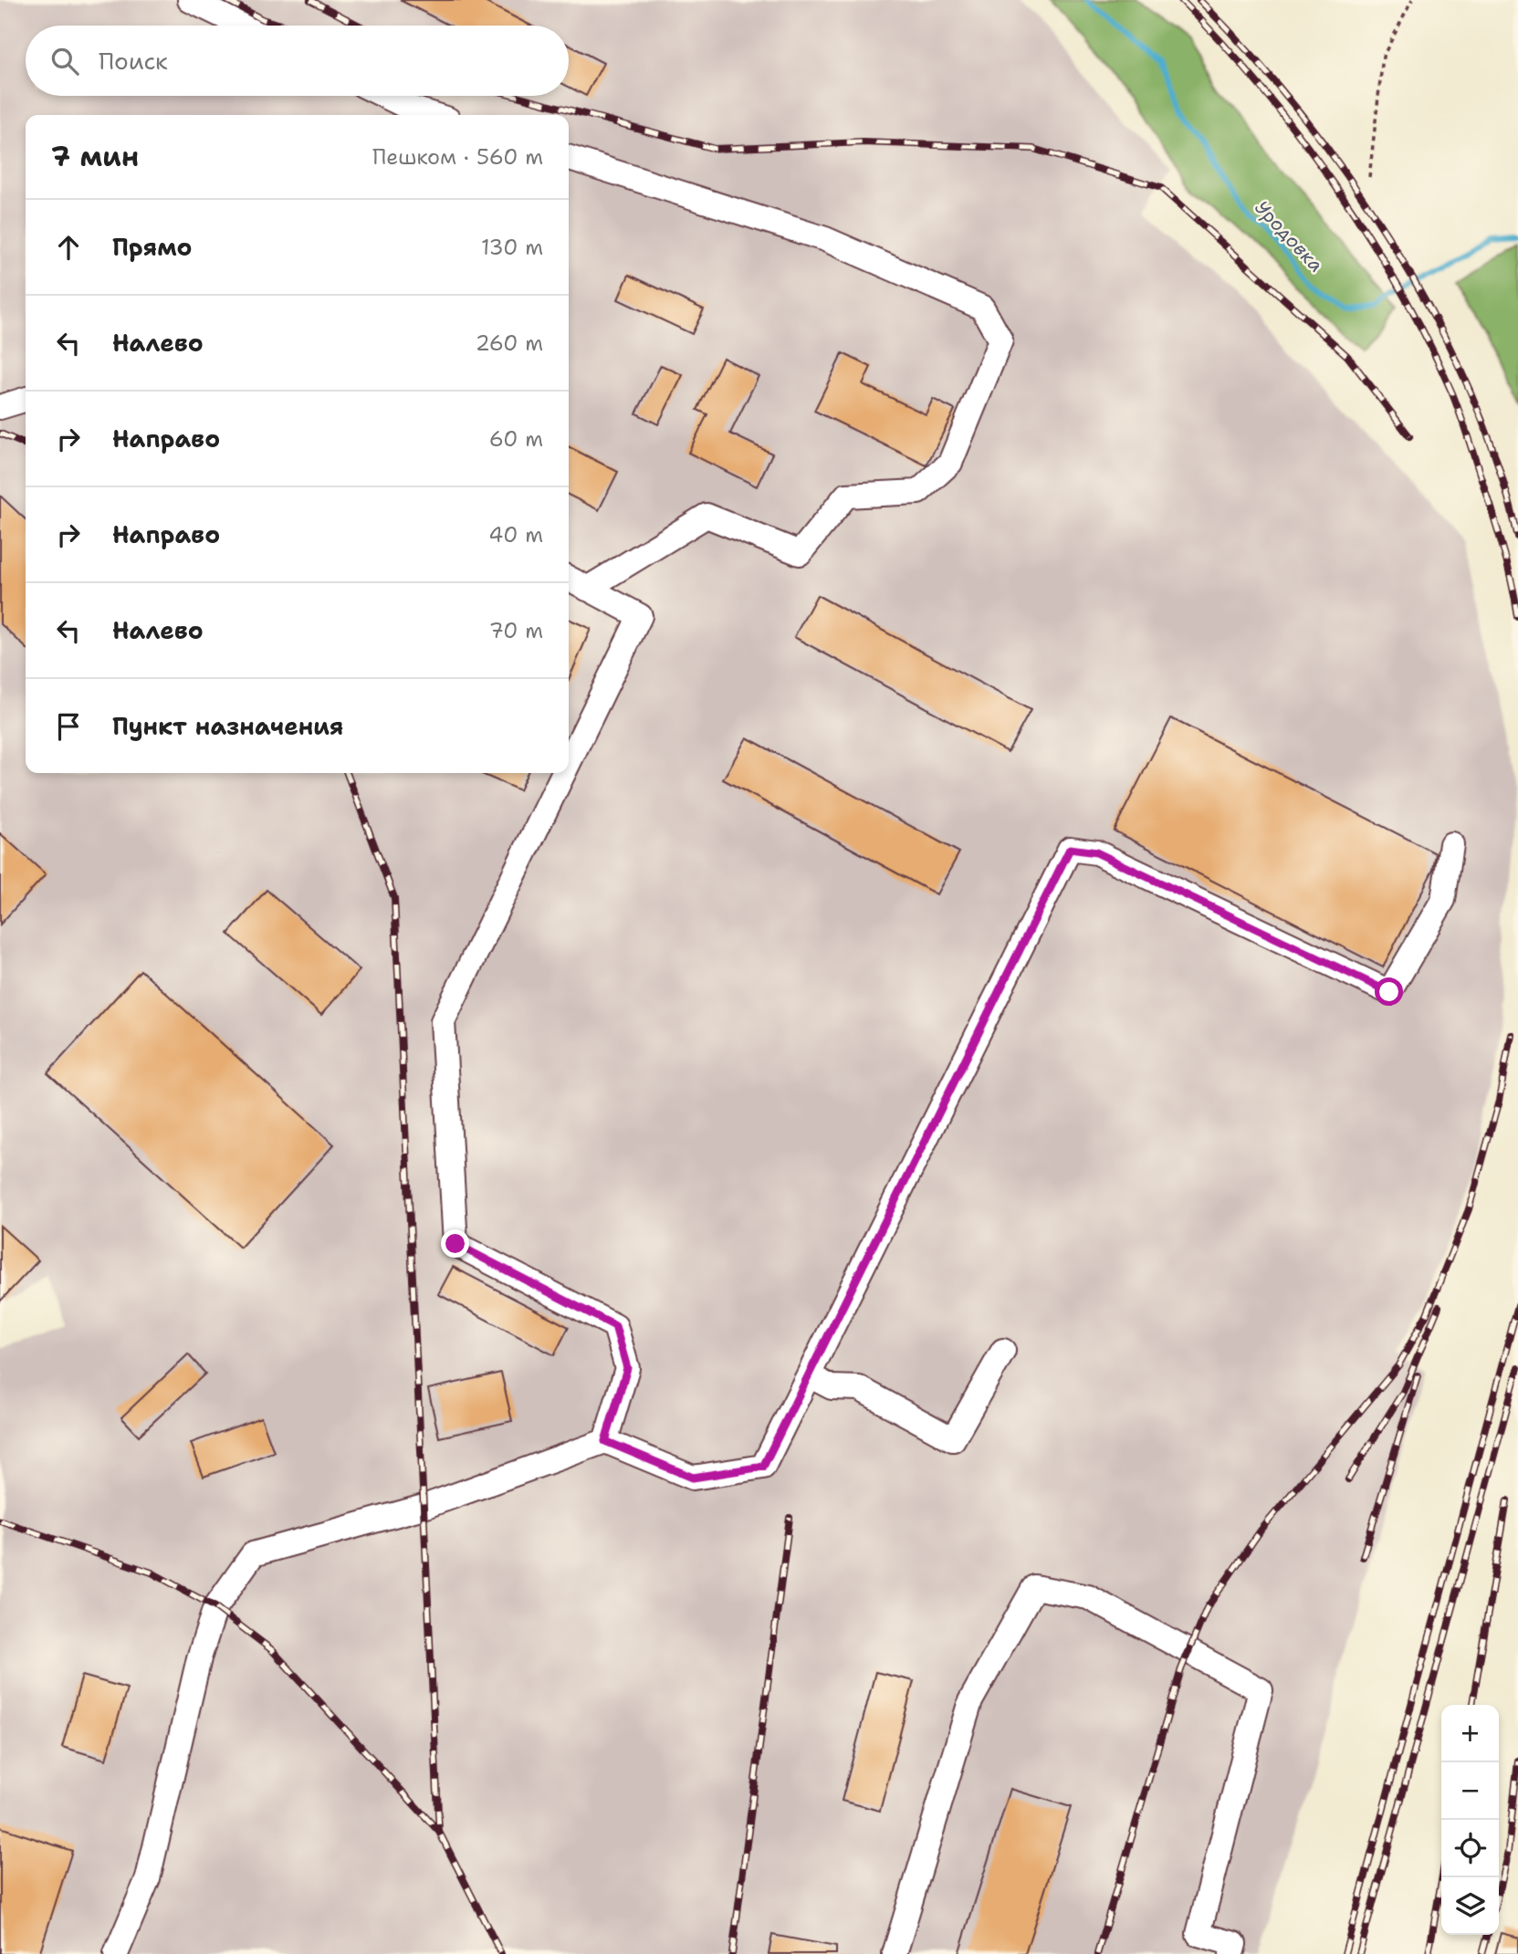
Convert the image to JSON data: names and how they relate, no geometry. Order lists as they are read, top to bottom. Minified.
{"water":["Уродовка"],"page":{"search":"Поиск","heading":["7 мин","Пешком · 560 m"],"list":[["Прямо","130 m"],["Налево","260 m"],["Направо","60 m"],["Направо","40 m"],["Налево","70 m"],"Пункт назначения"],"map_buttons":["+","−"]}}
